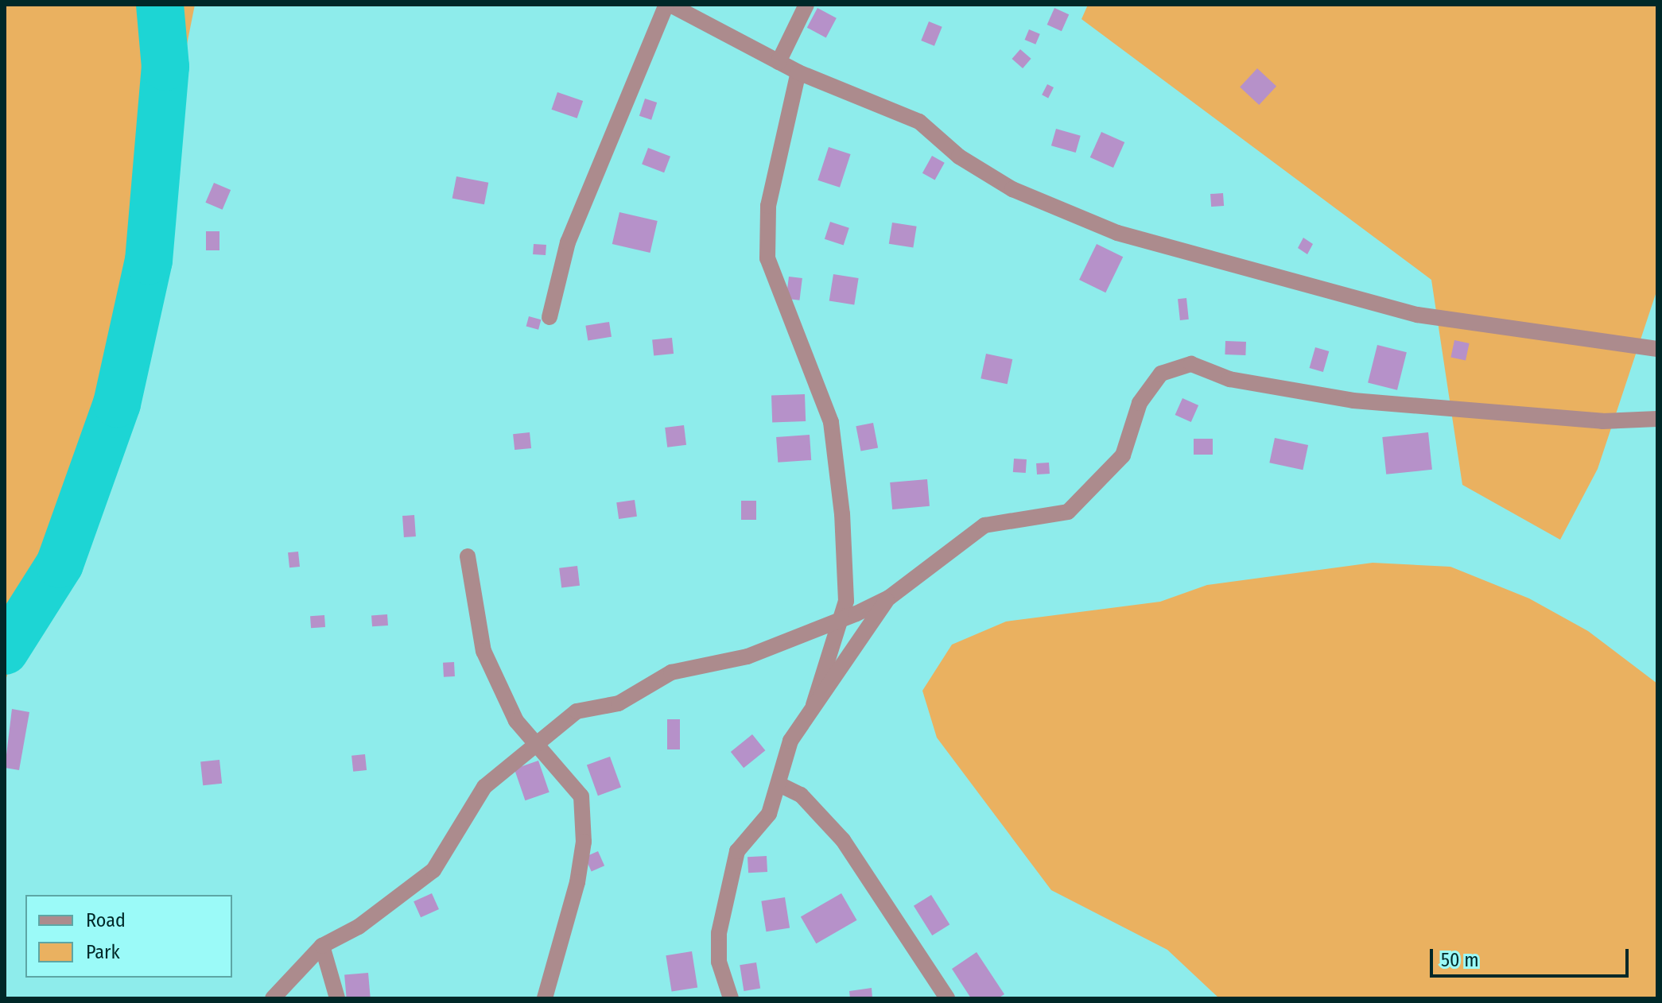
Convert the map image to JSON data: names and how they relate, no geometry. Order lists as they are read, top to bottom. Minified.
{"legend":["Road","Park"],"scale_bar":"50 m"}
